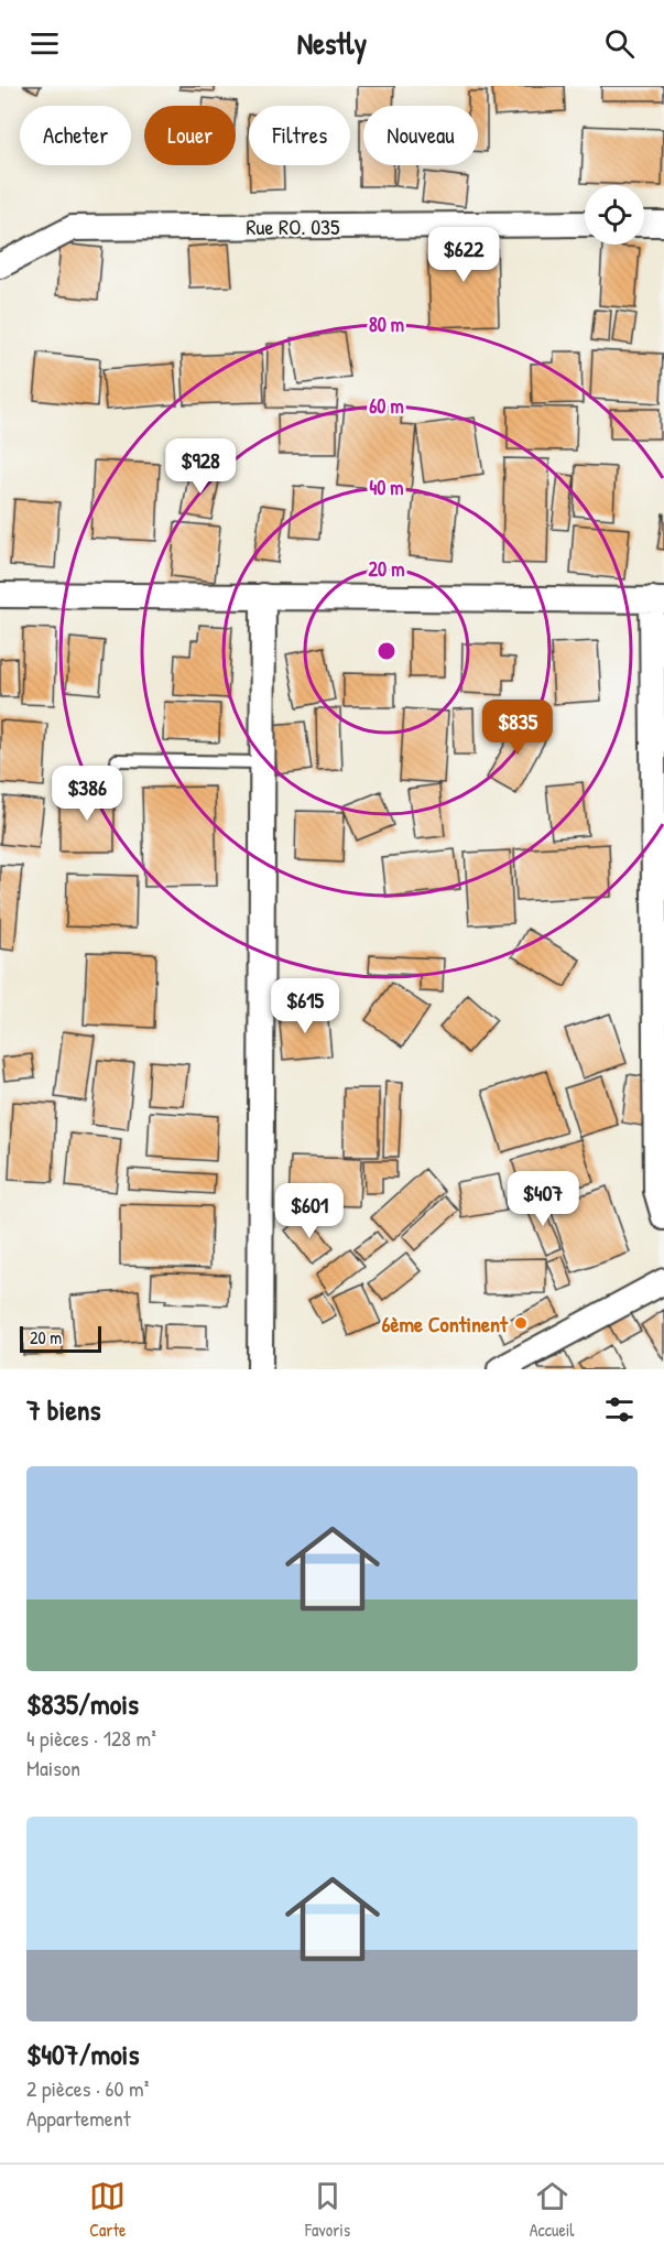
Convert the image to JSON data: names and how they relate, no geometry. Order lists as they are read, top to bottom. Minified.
{"streets":{"street":["Rue RO. 035"]},"places":["6ème Continent"],"scale_bar":"20 m","page":{"header":"Nestly","chip":["Acheter","Louer","Filtres","Nouveau"],"price":["$622","$928","$835","$386","$615","$407","$601"],"scale":"20 m","heading":"7 biens","list":[{"name":"$835/mois","note":"4 pièces · 128 m² · Maison"},{"name":"$407/mois","note":"2 pièces · 60 m² · Appartement"}],"tabs":["Carte","Favoris","Accueil"]},"rings":["80 m","60 m","40 m","20 m"]}
